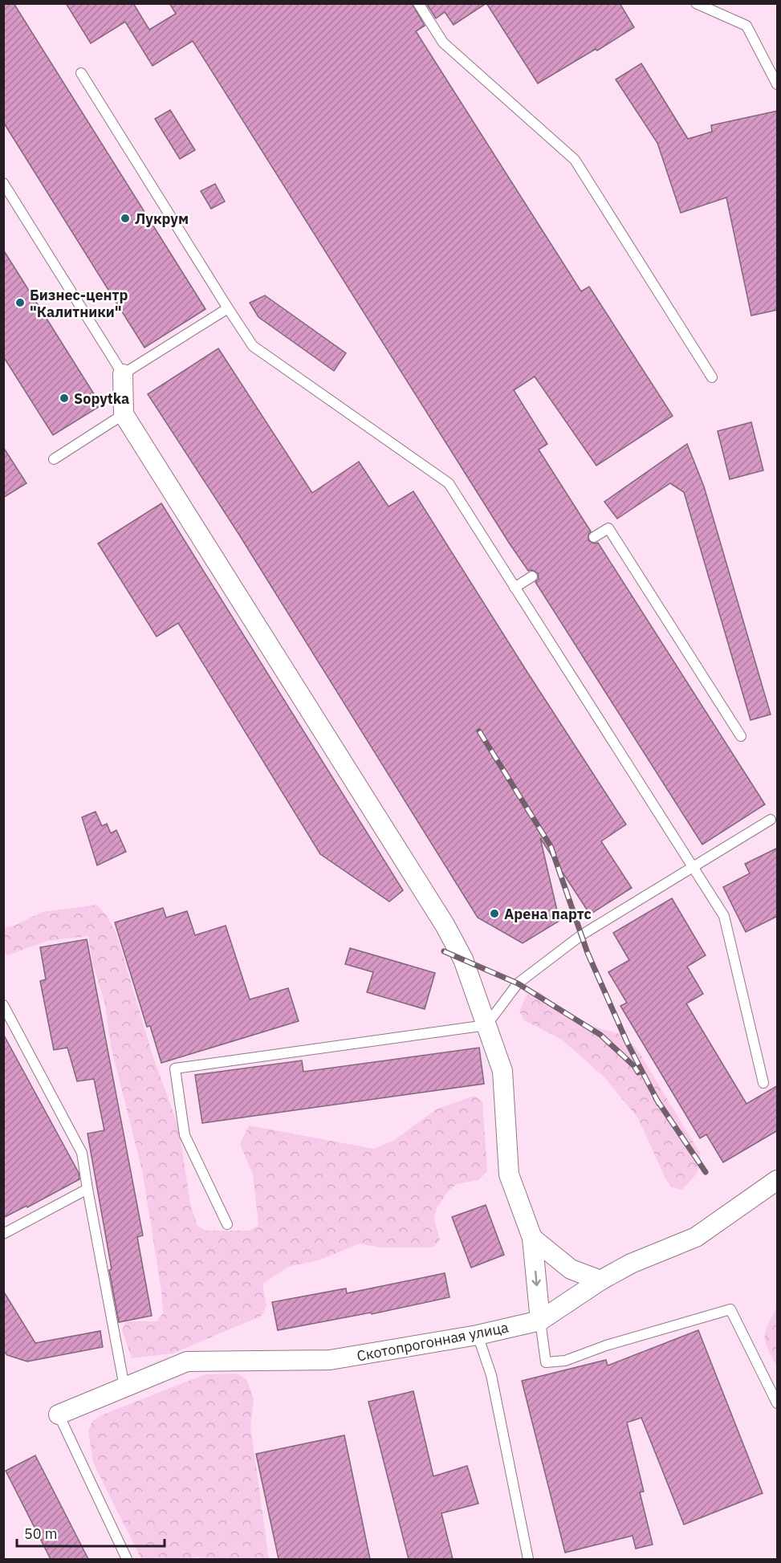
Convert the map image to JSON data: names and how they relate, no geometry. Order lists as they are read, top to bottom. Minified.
{"streets":{"street":["Скотопрогонная улица"]},"places":["Лукрум","Бизнес-центр \"Калитники\"","Sopytka","Арена партс"],"scale_bar":"50 m"}
